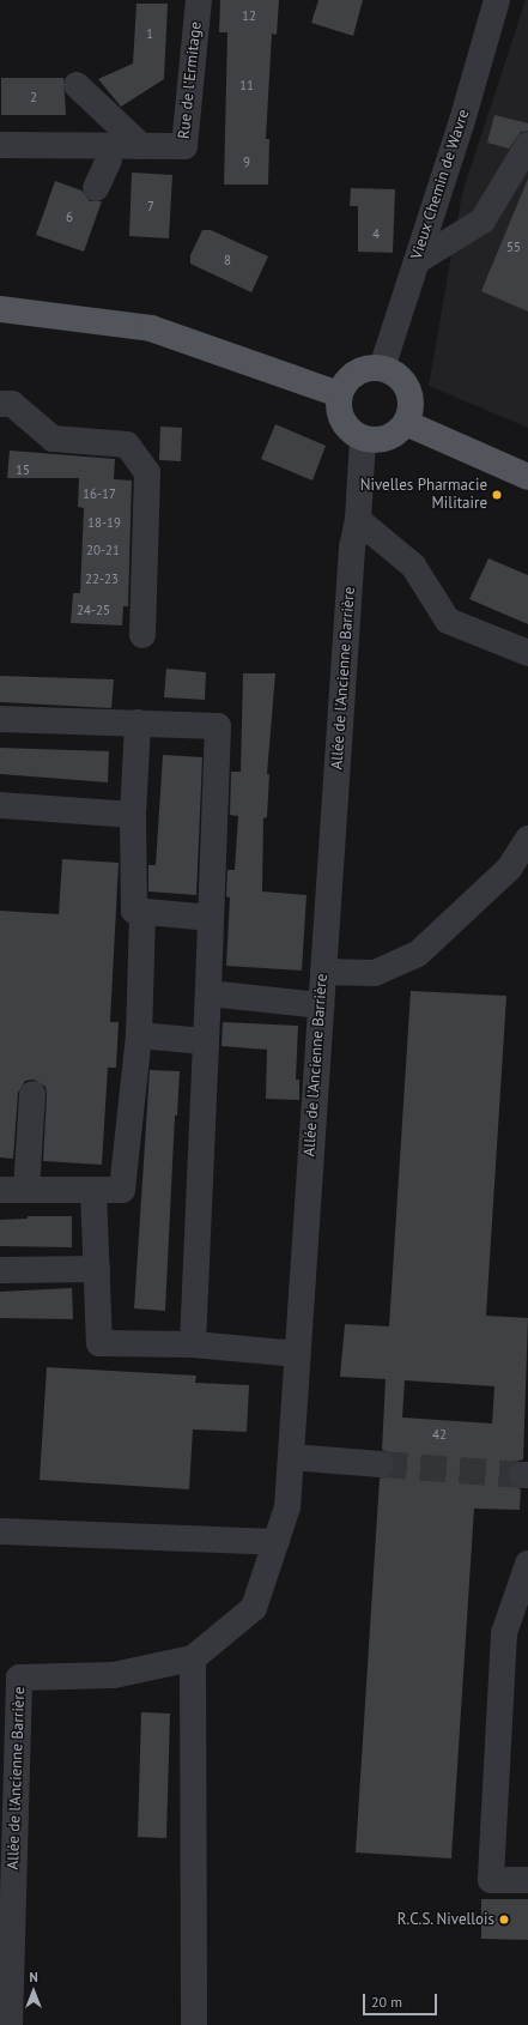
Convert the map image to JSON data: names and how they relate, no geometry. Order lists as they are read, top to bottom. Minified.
{"streets":{"street":["Rue de l'Ermitage","Vieux Chemin de Wavre","Allée de l'Ancienne Barrière"]},"crossings":[["Vieux Chemin de Wavre","Allée de l'Ancienne Barrière"]],"places":["Nivelles Pharmacie Militaire","R.C.S. Nivellois"],"house_numbers":["12","1","11","2","9","7","6","4","55","8","15","16-17","18-19","20-21","22-23","24-25","42"],"scale_bar":"20 m","north":"top"}
